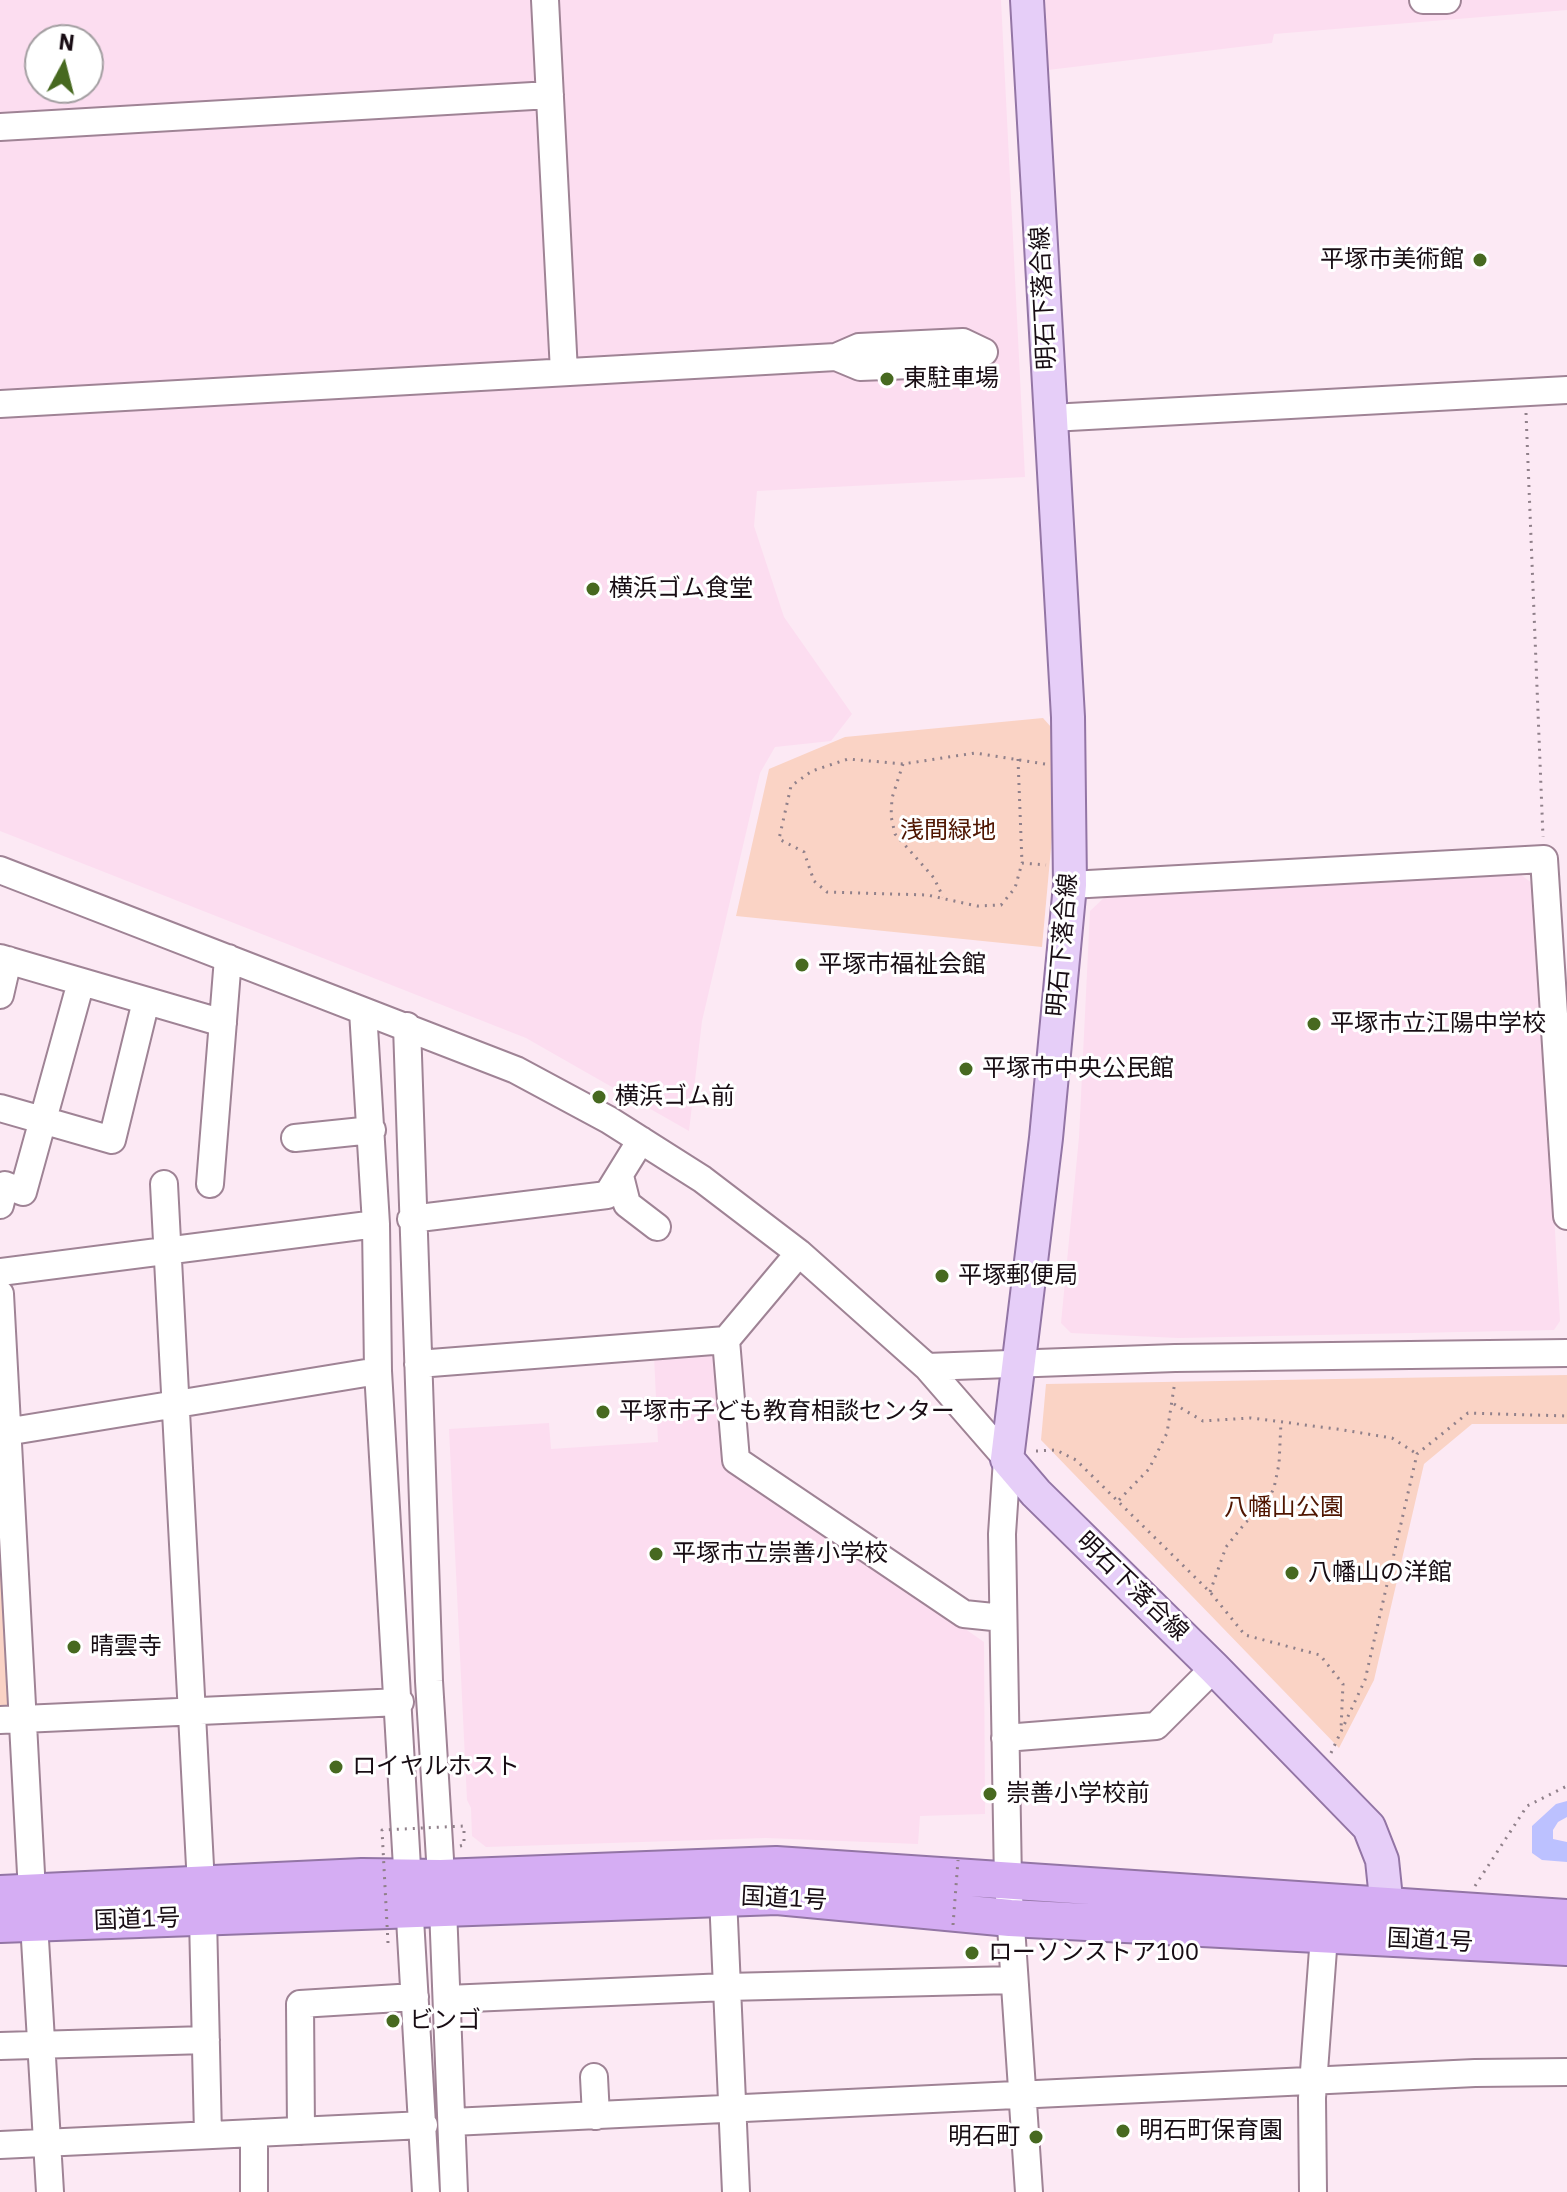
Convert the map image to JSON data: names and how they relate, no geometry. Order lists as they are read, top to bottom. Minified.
{"streets":{"highway":["国道1号"],"main road":["明石下落合線"]},"crossings":[["明石下落合線","国道1号"]],"parks":["浅間緑地","八幡山公園"],"places":["平塚市美術館","東駐車場","横浜ゴム食堂","平塚市福祉会館","平塚市立江陽中学校","平塚市中央公民館","横浜ゴム前","平塚郵便局","平塚市子ども教育相談センター","平塚市立崇善小学校","八幡山の洋館","晴雲寺","ロイヤルホスト","崇善小学校前","ローソンストア100","ビンゴ","明石町保育園","明石町"],"north":"top"}
